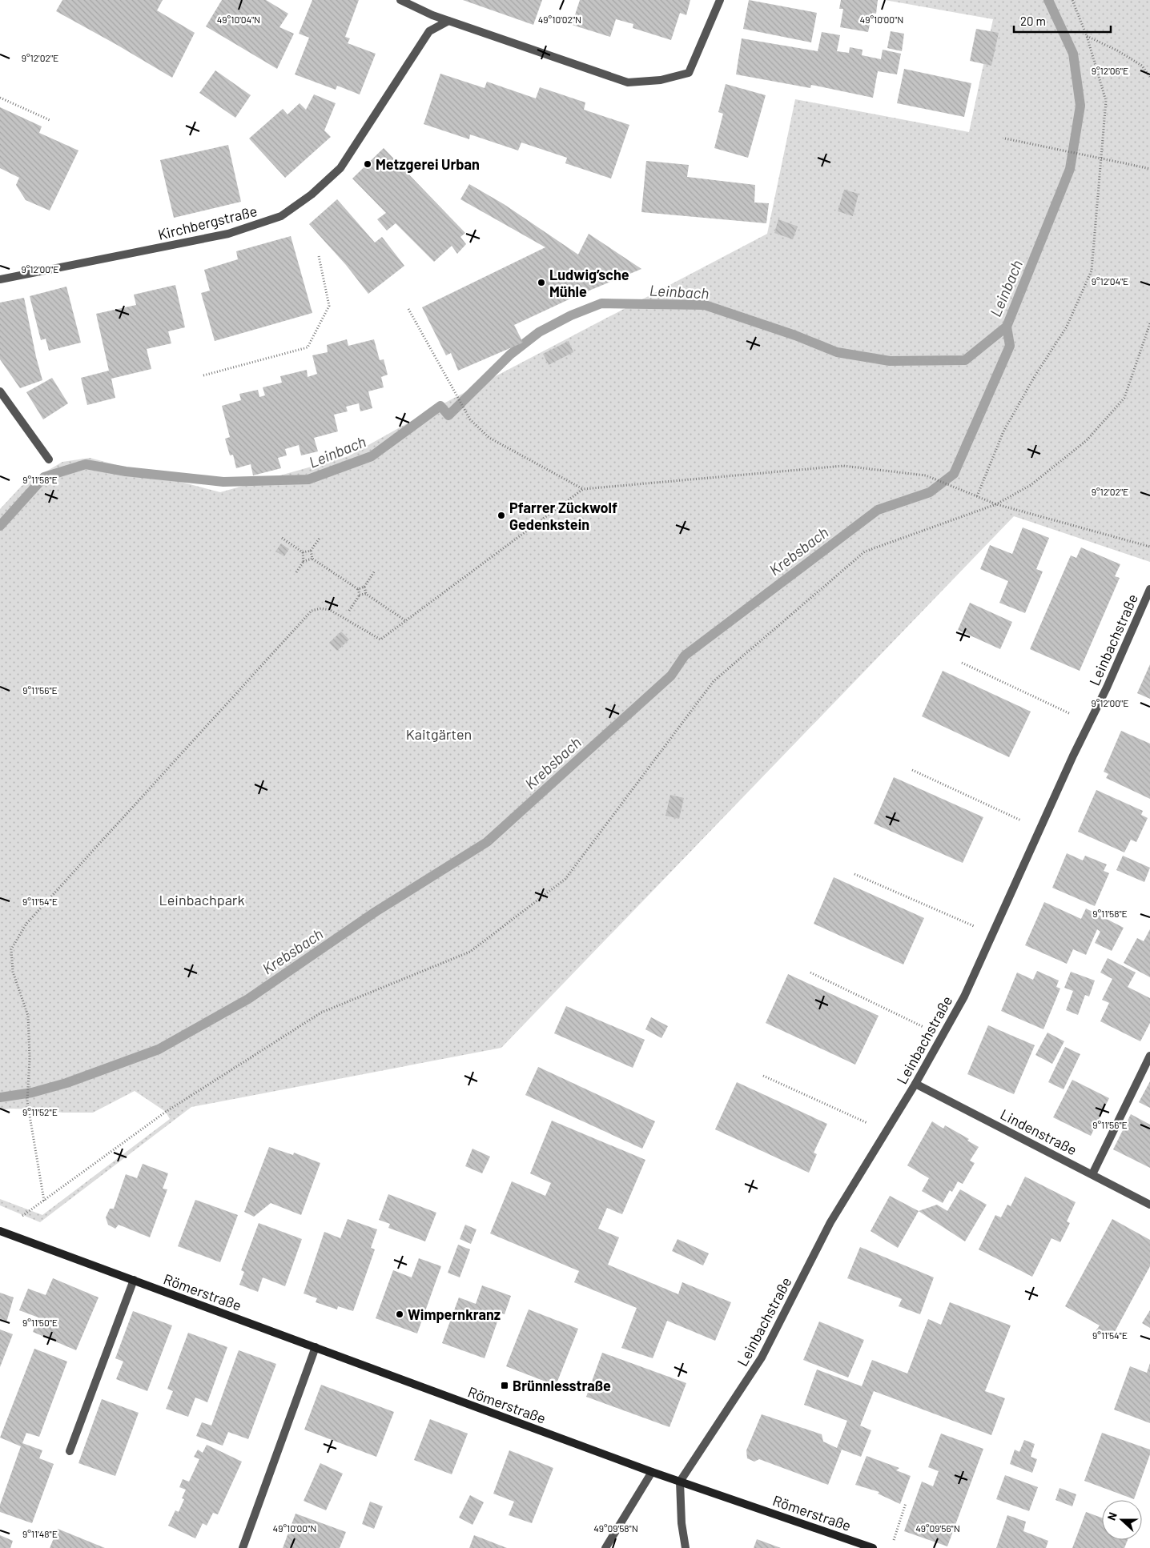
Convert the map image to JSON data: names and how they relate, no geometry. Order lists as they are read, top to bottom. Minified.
{"streets":{"main road":["Römerstraße"],"street":["Kirchbergstraße","Leinbachstraße","Lindenstraße"]},"crossings":[["Leinbachstraße","Lindenstraße"],["Leinbachstraße","Römerstraße"]],"water":["Leinbach","Krebsbach"],"parks":["Kaitgärten","Leinbachpark"],"places":{"other":["Metzgerei Urban","Ludwig’sche Mühle","Pfarrer Zückwolf Gedenkstein","Wimpernkranz"],"transit":["Brünnlesstraße"]},"scale_bar":"20 m","north":"left","coordinates":["49°10'02\"N","49°10'00\"N","49°10'04\"N","9°12'02\"E","9°12'06\"E","9°12'00\"E","9°12'04\"E","9°11'58\"E","9°11'56\"E","9°11'54\"E","9°11'52\"E","9°11'50\"E","49°09'58\"N","49°09'56\"N","9°11'48\"E"]}
